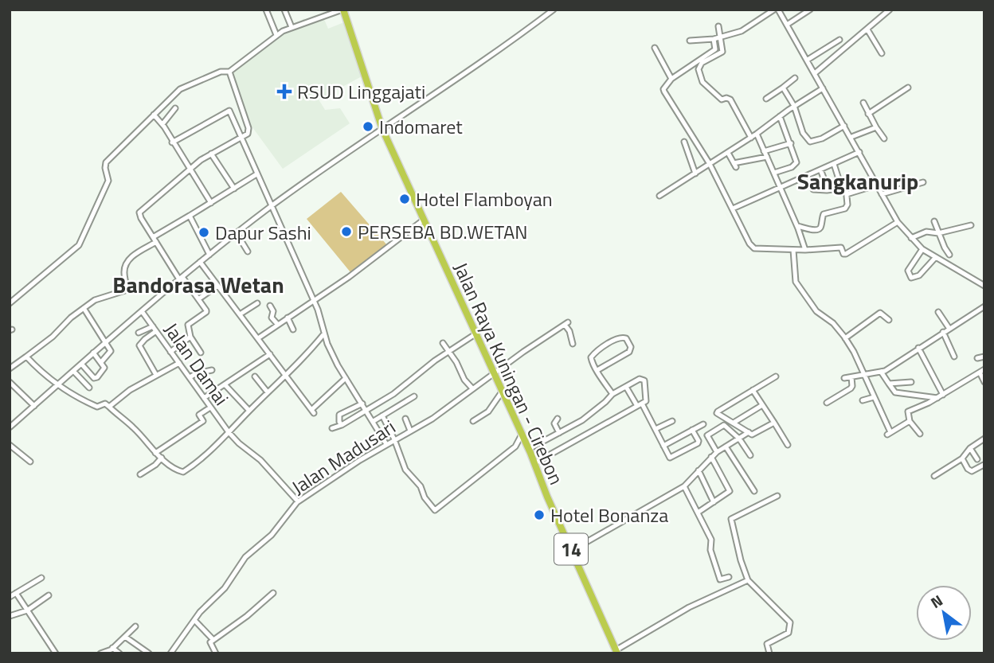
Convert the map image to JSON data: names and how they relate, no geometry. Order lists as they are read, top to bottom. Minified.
{"streets":{"highway":["Jalan Raya Kuningan - Cirebon","14"],"street":["Jalan Damai","Jalan Madusari"]},"crossings":[["Jalan Damai","Jalan Madusari"],["Jalan Raya Kuningan - Cirebon","Jalan Madusari"]],"districts":["Sangkanurip","Bandorasa Wetan"],"places":{"health":["RSUD Linggajati"],"other":["Indomaret","Hotel Flamboyan","PERSEBA BD.WETAN","Dapur Sashi","Hotel Bonanza"]},"north":"top left"}
